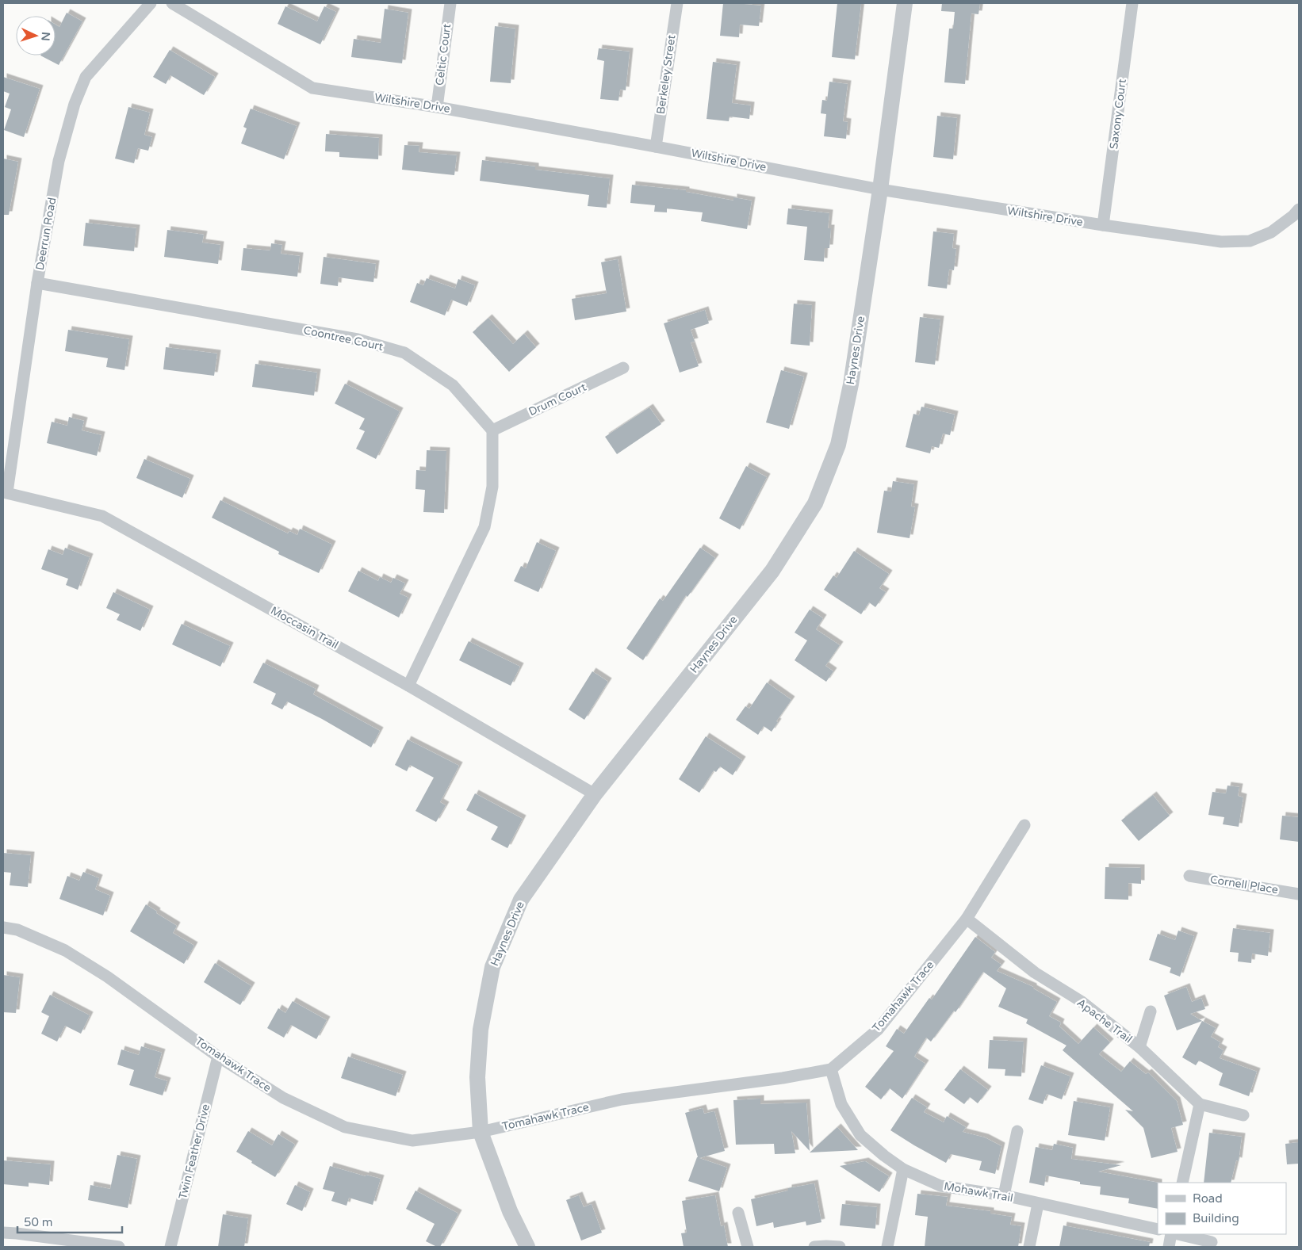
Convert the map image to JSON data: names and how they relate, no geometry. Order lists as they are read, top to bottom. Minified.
{"streets":{"street":["Celtic Court","Berkeley Street","Wiltshire Drive","Saxony Court","Deerrun Road","Coontree Court","Haynes Drive","Drum Court","Moccasin Trail","Cornell Place","Tomahawk Trace","Apache Trail","Twin Feather Drive","Mohawk Trail"]},"crossings":[["Celtic Court","Wiltshire Drive"],["Berkeley Street","Wiltshire Drive"],["Wiltshire Drive","Saxony Court"],["Wiltshire Drive","Haynes Drive"],["Deerrun Road","Coontree Court"],["Deerrun Road","Moccasin Trail"],["Coontree Court","Drum Court"],["Haynes Drive","Moccasin Trail"],["Haynes Drive","Tomahawk Trace"],["Tomahawk Trace","Apache Trail"],["Tomahawk Trace","Twin Feather Drive"],["Tomahawk Trace","Mohawk Trail"]],"legend":["Road","Building"],"scale_bar":"50 m","north":"right"}
